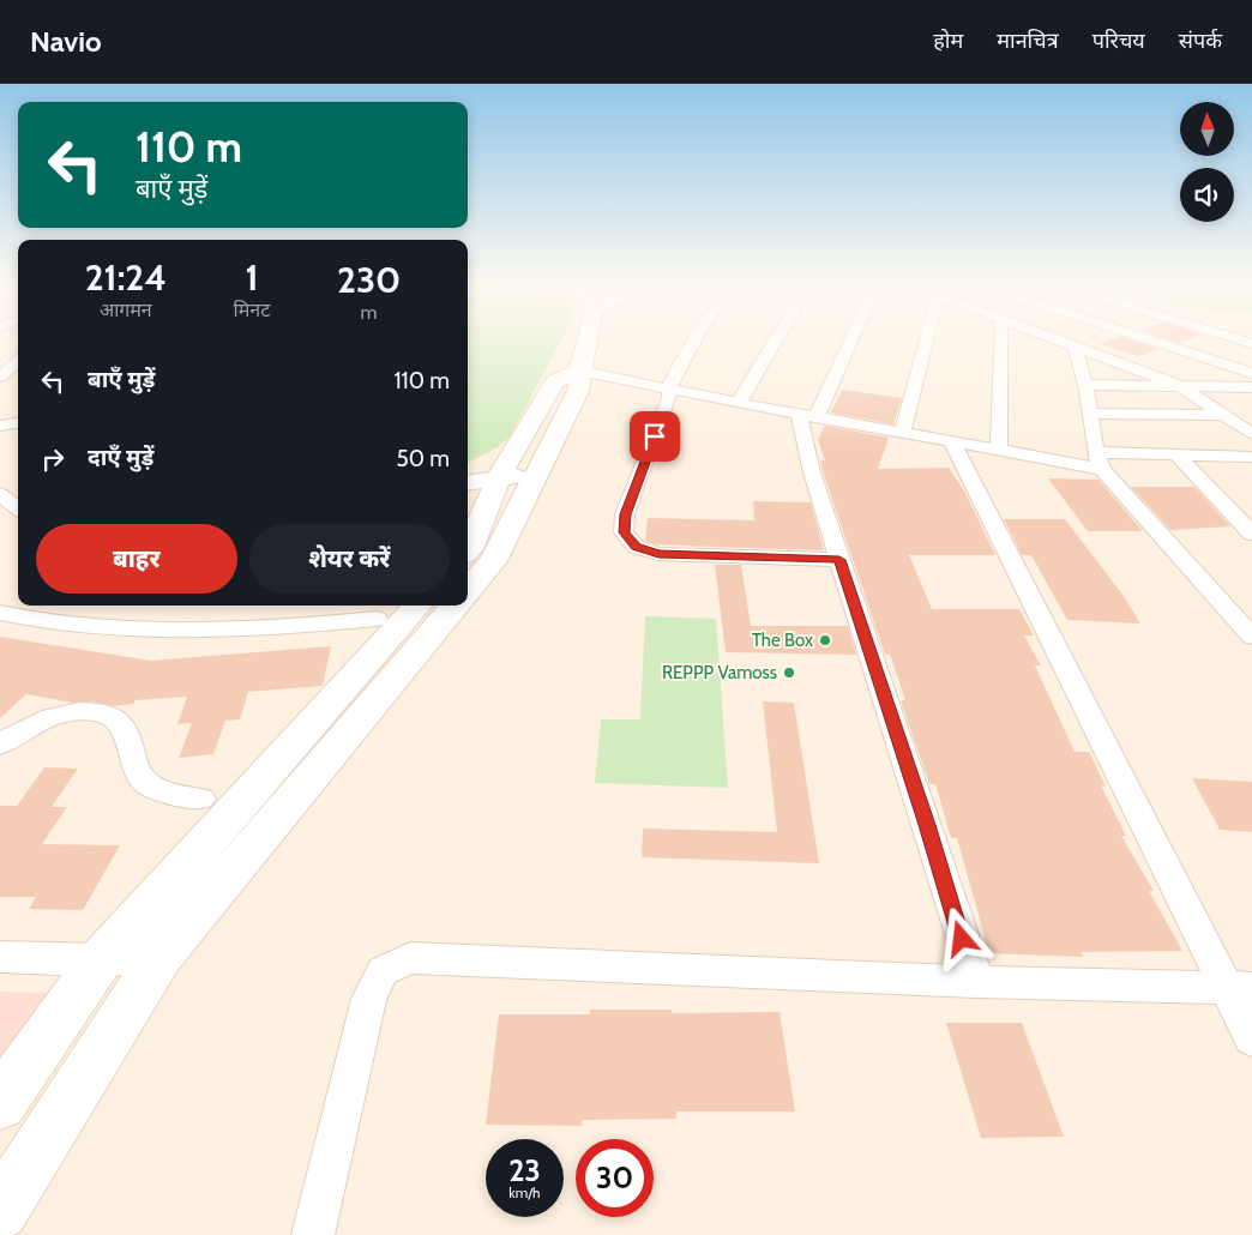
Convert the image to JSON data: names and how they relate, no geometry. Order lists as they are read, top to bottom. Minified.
{"places":["The Box","REPPP Vamoss"],"north":"top","page":{"header":"Navio","nav":["होम","मानचित्र","परिचय","संपर्क"],"turn":["110 m","बाएँ मुड़ें"],"eta":["21:24","आगमन","1","मिनट","230","m"],"list":[{"name":"बाएँ मुड़ें","value":"110 m"},{"name":"दाएँ मुड़ें","value":"50 m"}],"buttons":["बाहर","शेयर करें"],"speed":"23 km/h","limit":"30"}}
